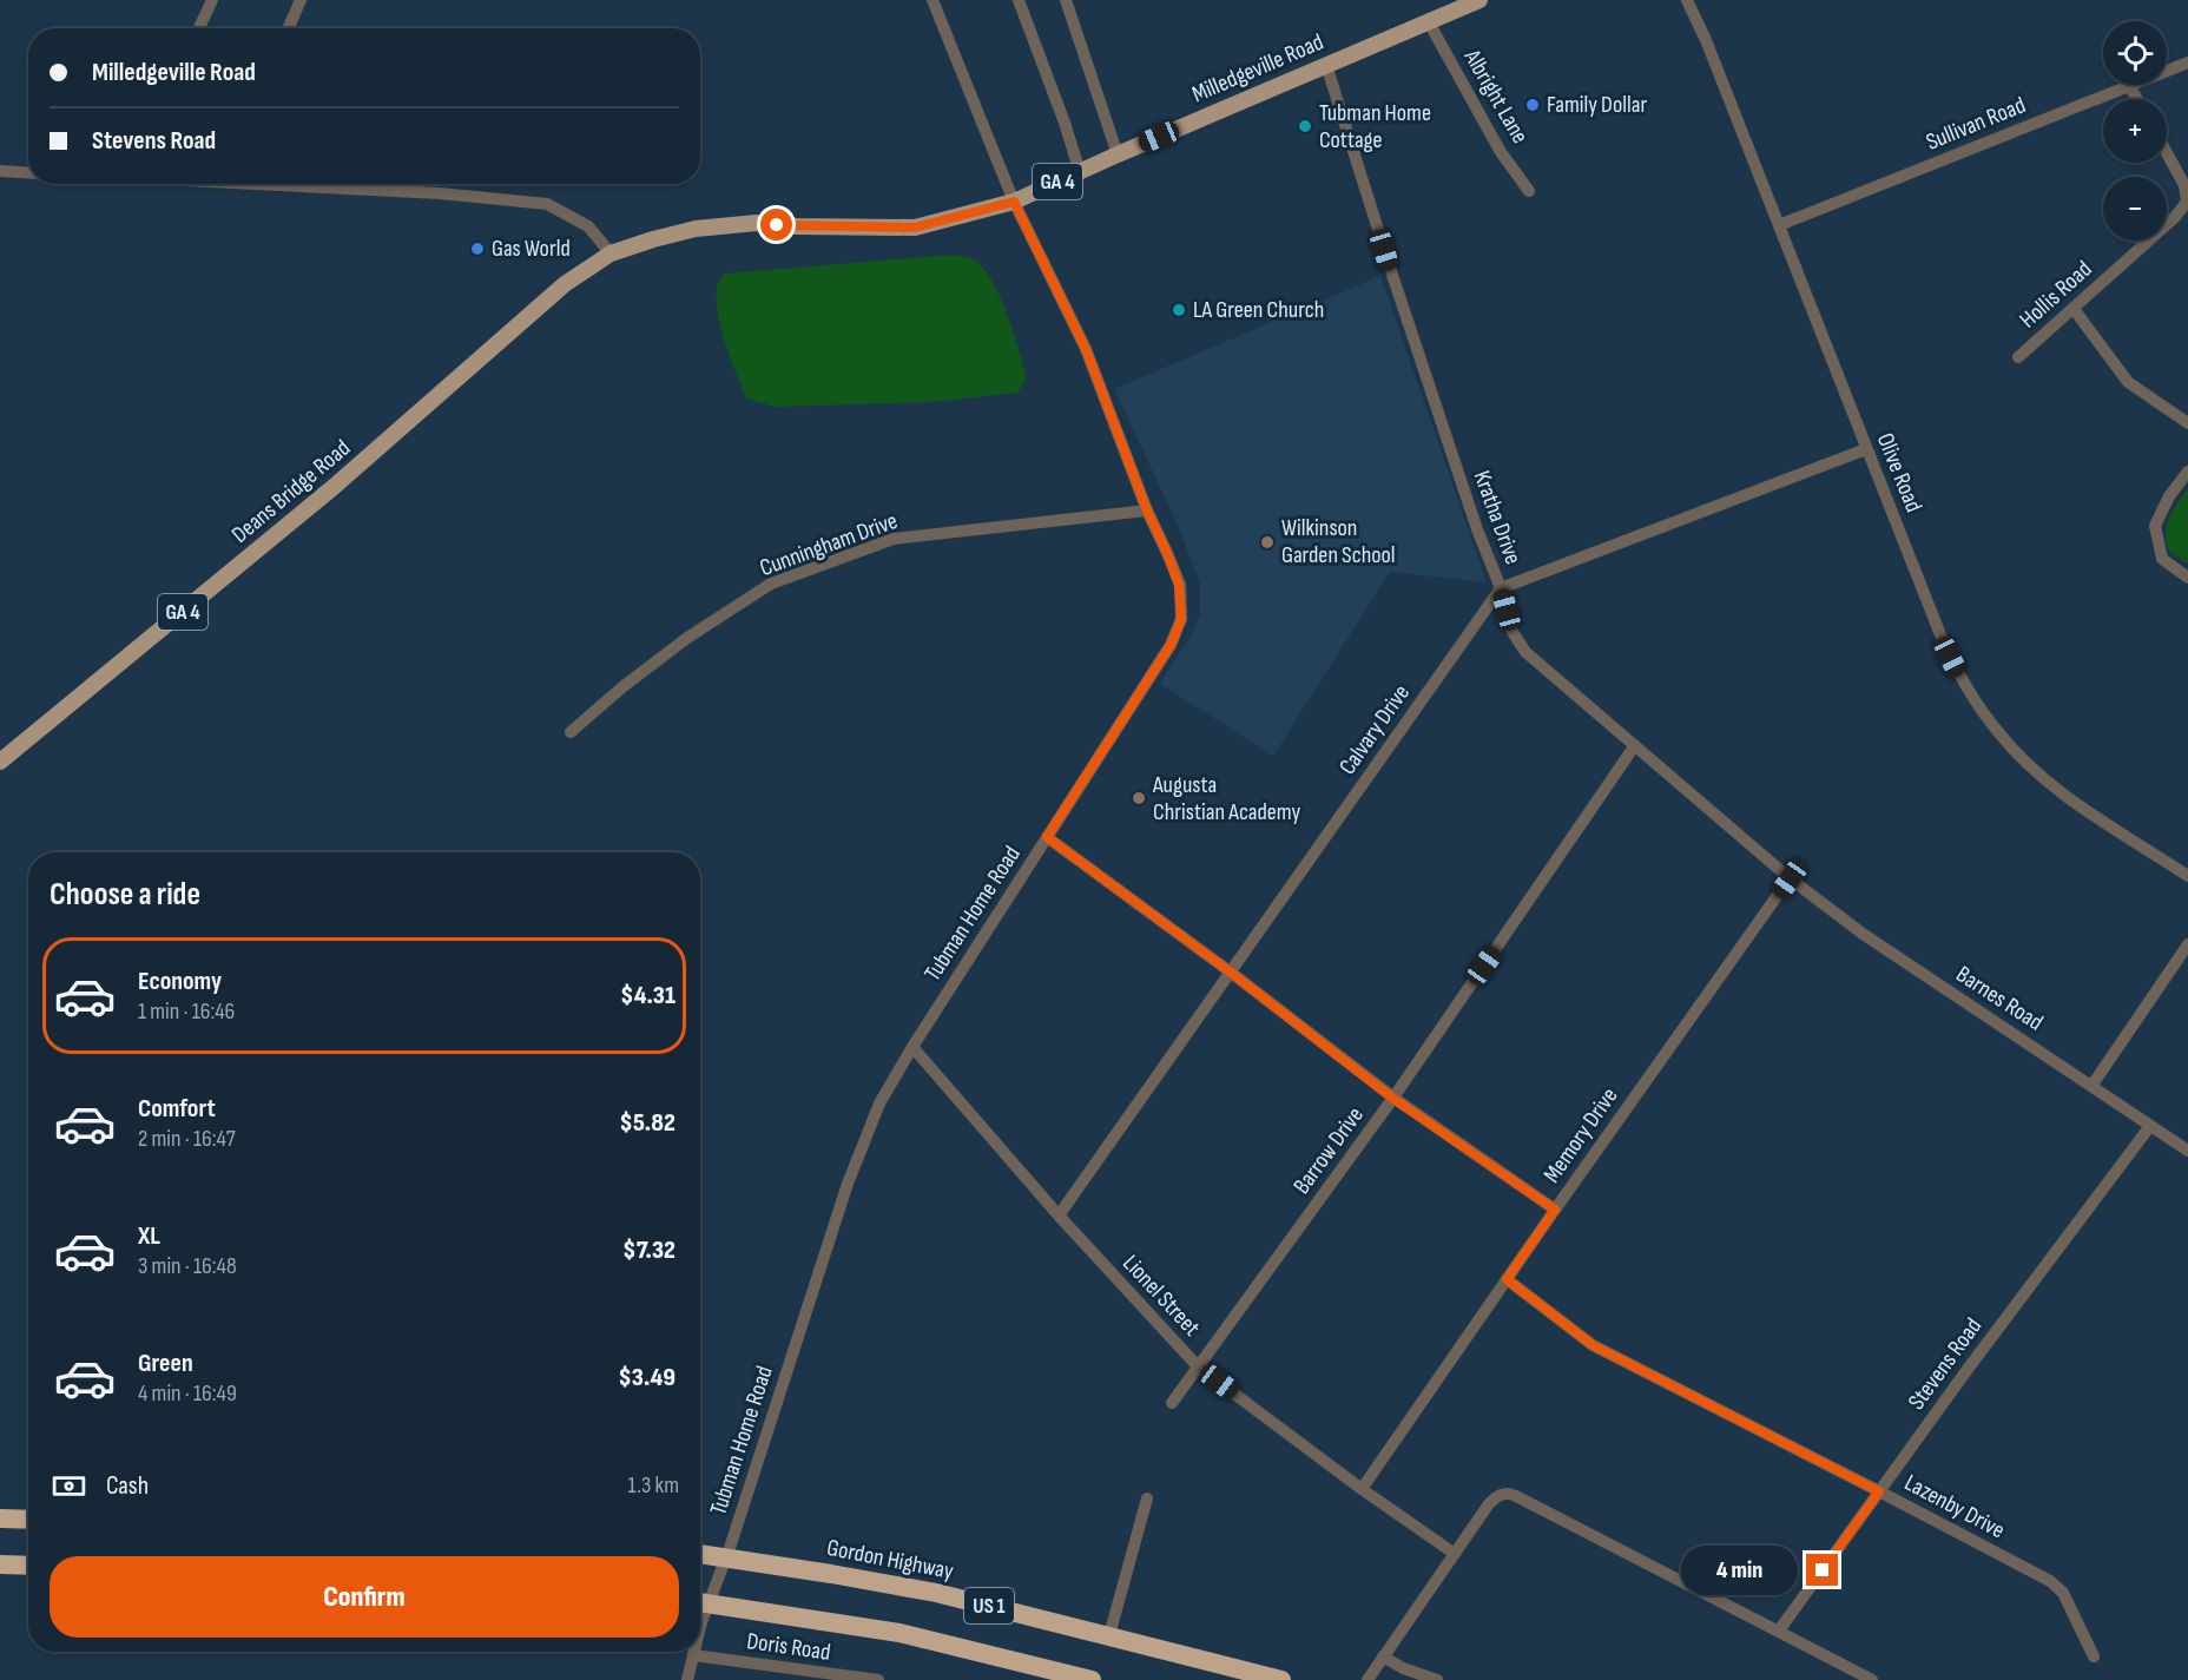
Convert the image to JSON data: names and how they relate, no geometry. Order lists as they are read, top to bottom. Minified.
{"streets":{"highway":["Gordon Highway","US 1"],"main road":["Milledgeville Road","GA 4","Deans Bridge Road"],"street":["Albright Lane","Sullivan Road","Hollis Road","Olive Road","Kratha Drive","Cunningham Drive","Calvary Drive","Tubman Home Road","Barnes Road","Memory Drive","Barrow Drive","Lionel Street","Stevens Road","Lazenby Drive","Doris Road"]},"crossings":[["Milledgeville Road","Albright Lane"],["Milledgeville Road","Deans Bridge Road"],["Milledgeville Road","Kratha Drive"],["Milledgeville Road","Tubman Home Road"],["Sullivan Road","Olive Road"],["Kratha Drive","Calvary Drive"],["Kratha Drive","Barnes Road"],["Kratha Drive","Memory Drive"],["Kratha Drive","Barrow Drive"],["Cunningham Drive","Tubman Home Road"],["Calvary Drive","Lionel Street"],["Tubman Home Road","Lionel Street"],["Tubman Home Road","Gordon Highway"],["Tubman Home Road","US 1"],["Tubman Home Road","Doris Road"],["Barnes Road","Memory Drive"],["Barnes Road","Stevens Road"],["Memory Drive","Lionel Street"],["Memory Drive","Lazenby Drive"],["Barrow Drive","Lionel Street"],["Stevens Road","Lazenby Drive"]],"places":["Family Dollar","Tubman Home Cottage","Gas World","LA Green Church","Wilkinson Garden School","Augusta Christian Academy"],"page":{"map_buttons":["+","−"],"banner":["Milledgeville Road","Stevens Road"],"heading":"Choose a ride","list":[{"name":"Economy","note":"1 min · 16:46","value":"$4.31"},{"name":"Comfort","note":"2 min · 16:47","value":"$5.82"},{"name":"XL","note":"3 min · 16:48","value":"$7.32"},{"name":"Green","note":"4 min · 16:49","value":"$3.49"}],"pay":["Cash","1.3 km"],"buttons":"Confirm","bubble":"4 min"}}
